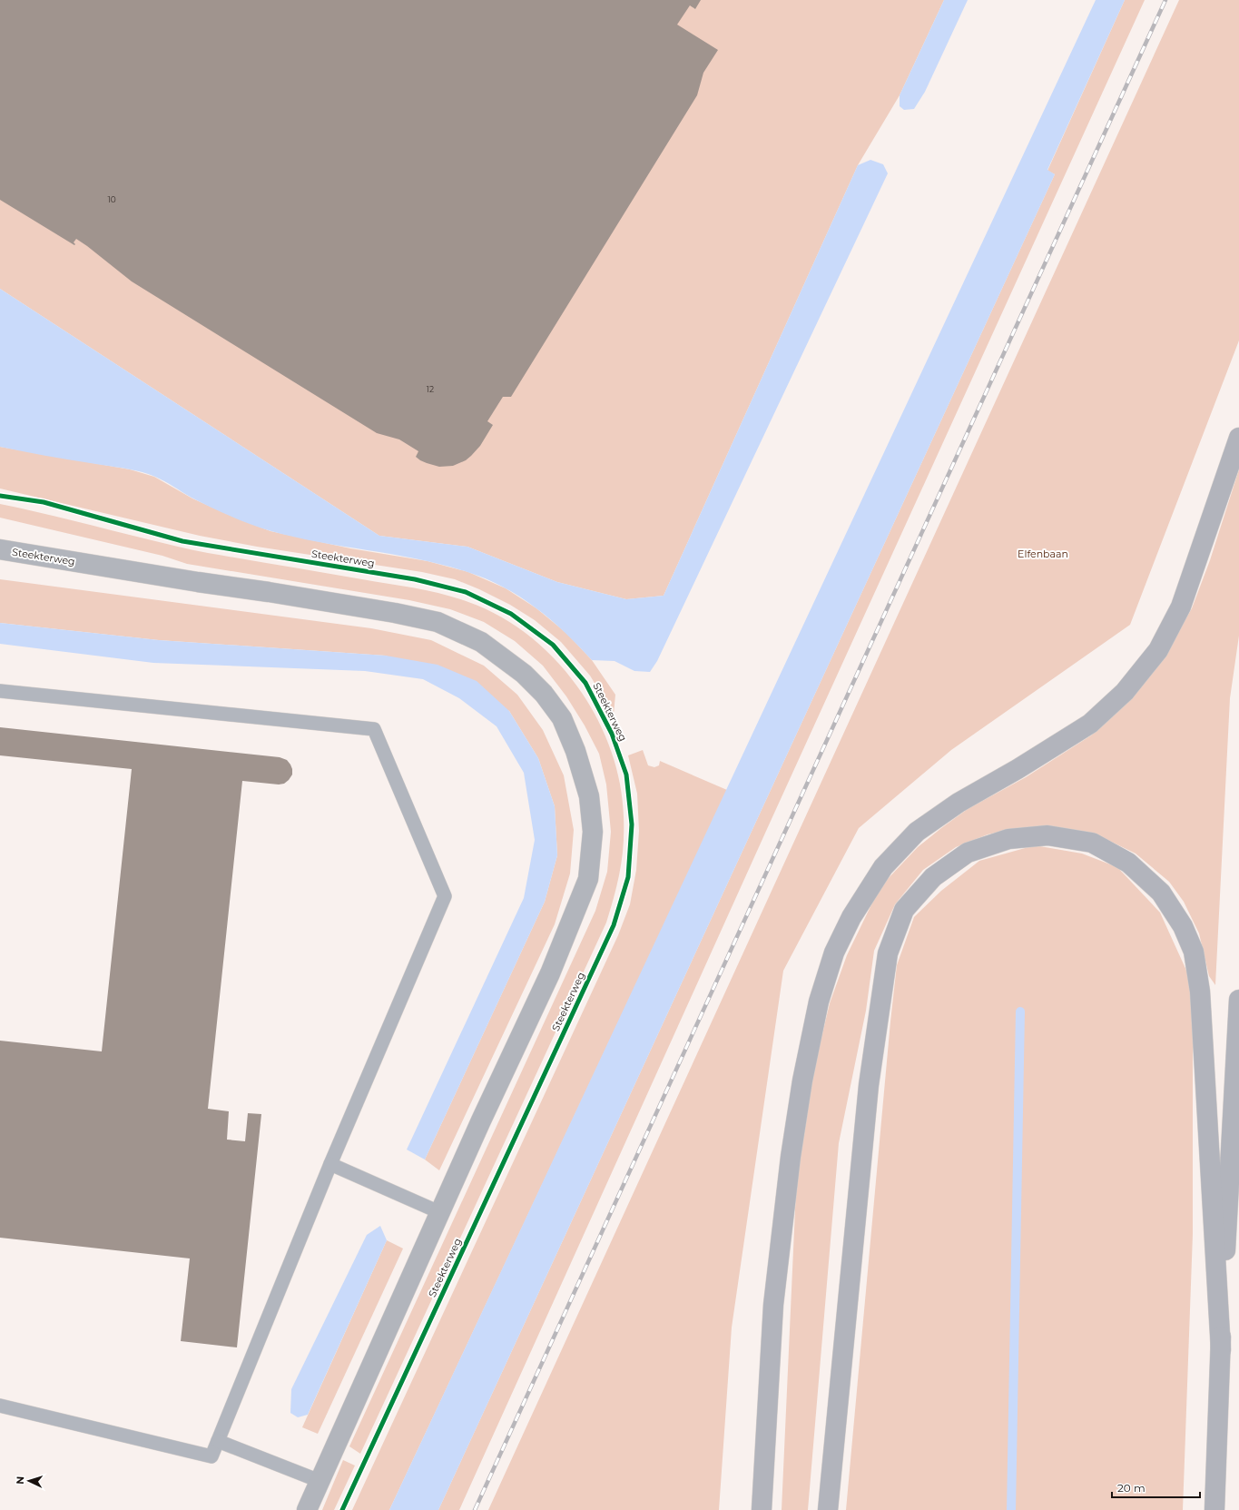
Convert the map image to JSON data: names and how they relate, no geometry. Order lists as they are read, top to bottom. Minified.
{"streets":{"main road":["Steekterweg"]},"parks":["Elfenbaan"],"house_numbers":["10","12"],"scale_bar":"20 m","north":"left"}
